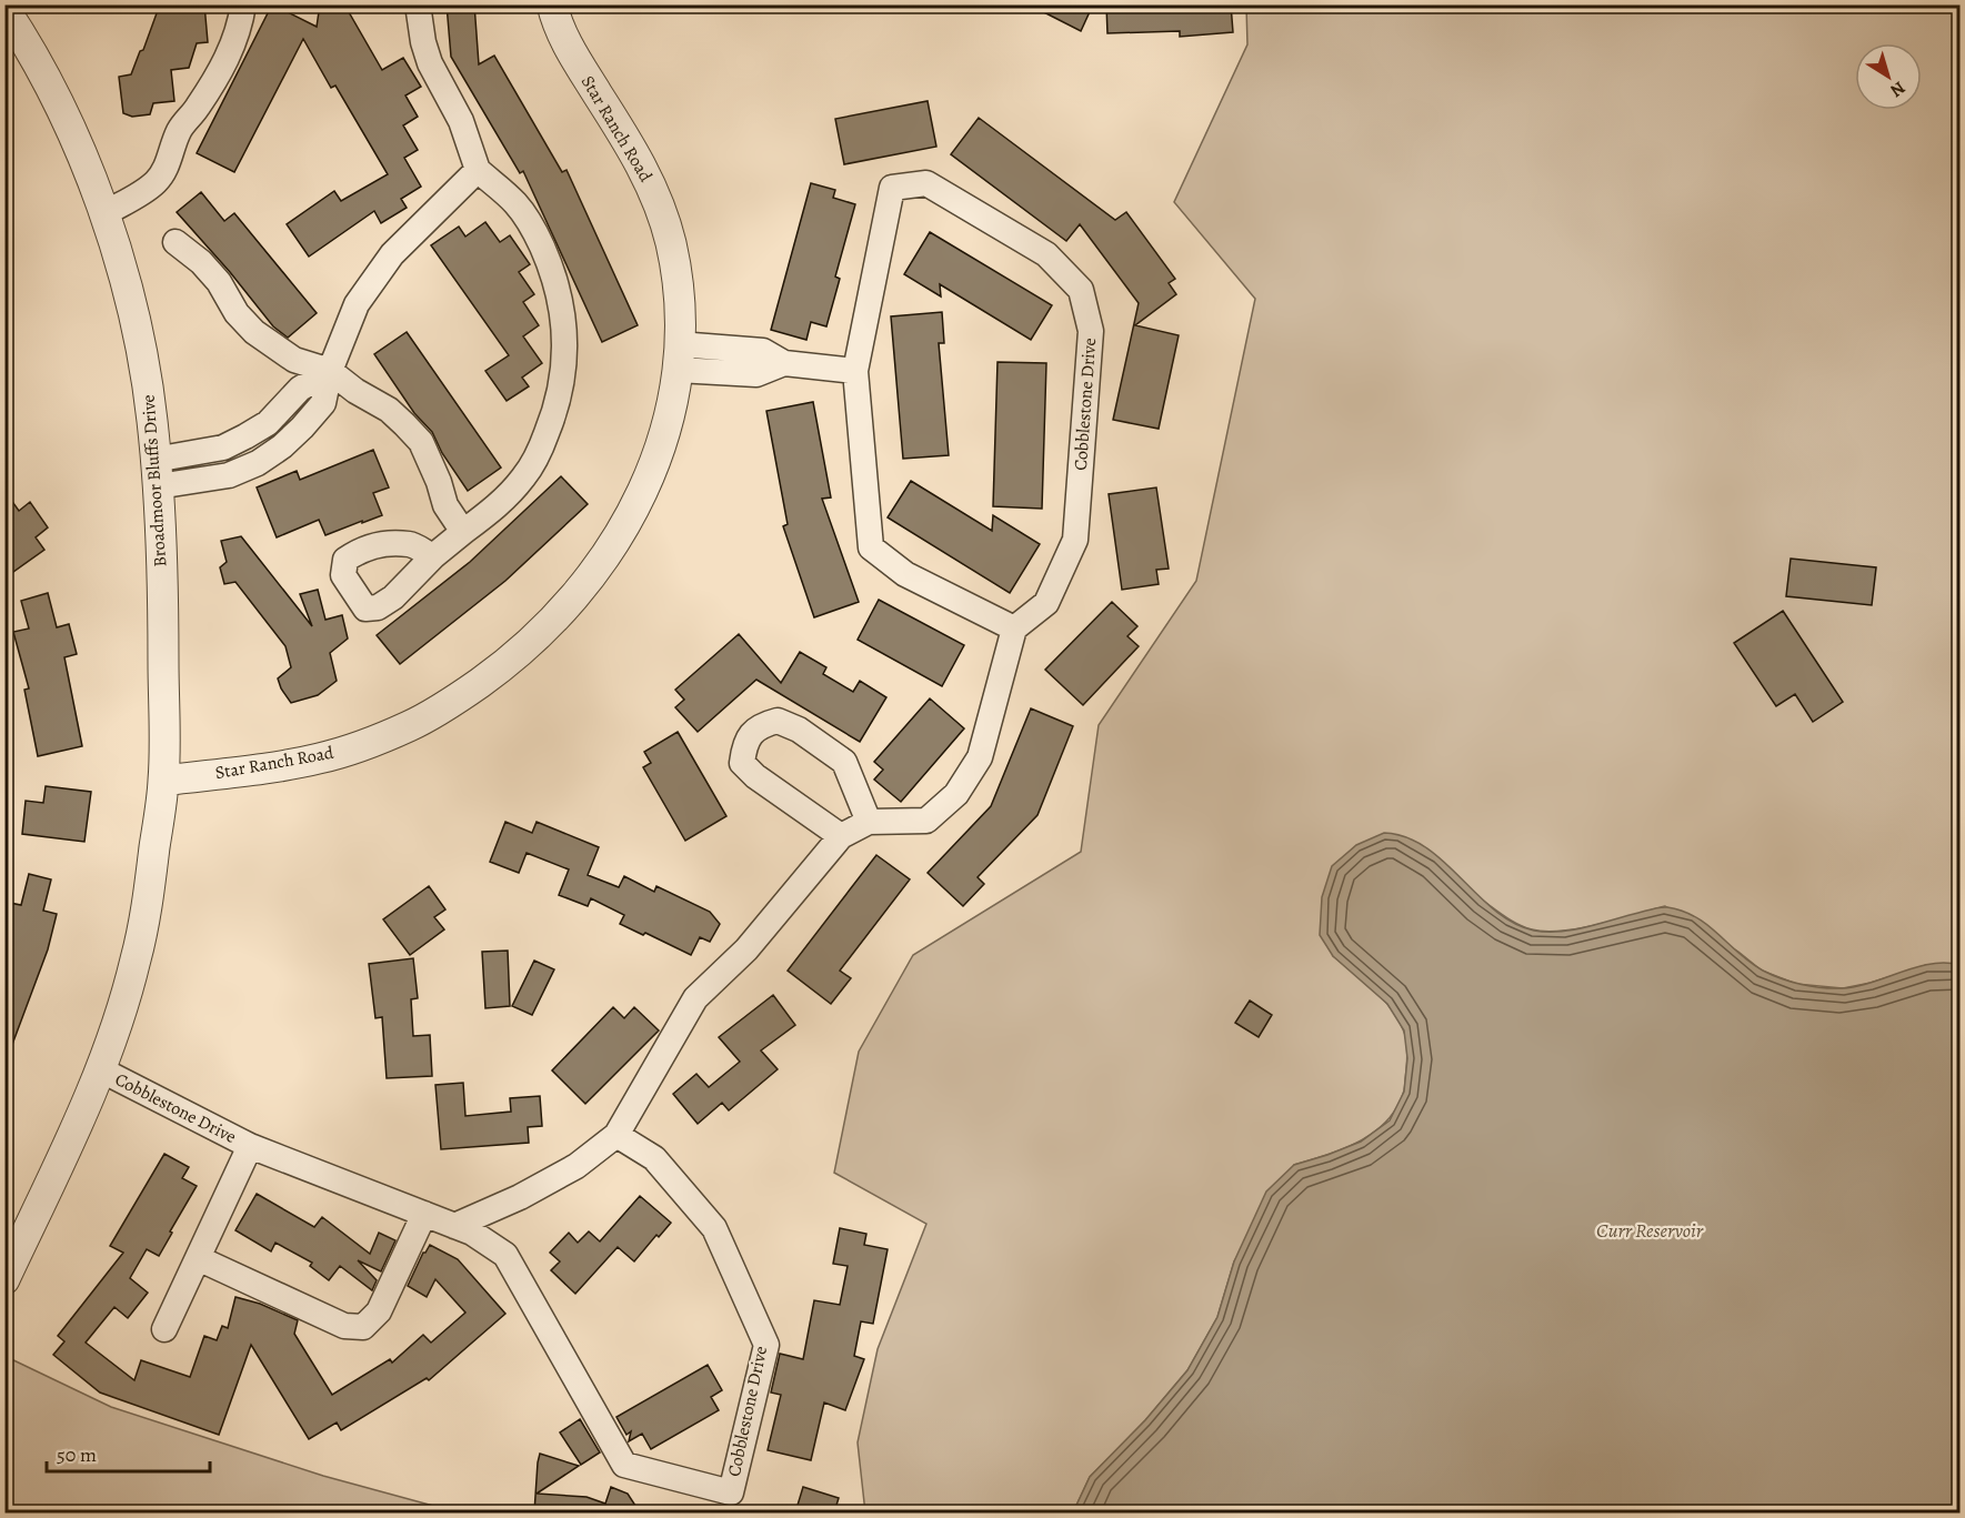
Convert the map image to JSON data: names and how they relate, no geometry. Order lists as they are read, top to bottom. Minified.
{"streets":{"street":["Star Ranch Road","Cobblestone Drive","Broadmoor Bluffs Drive"]},"crossings":[["Star Ranch Road","Broadmoor Bluffs Drive"]],"water":["Curr Reservoir"],"scale_bar":"50 m","north":"bottom right"}
